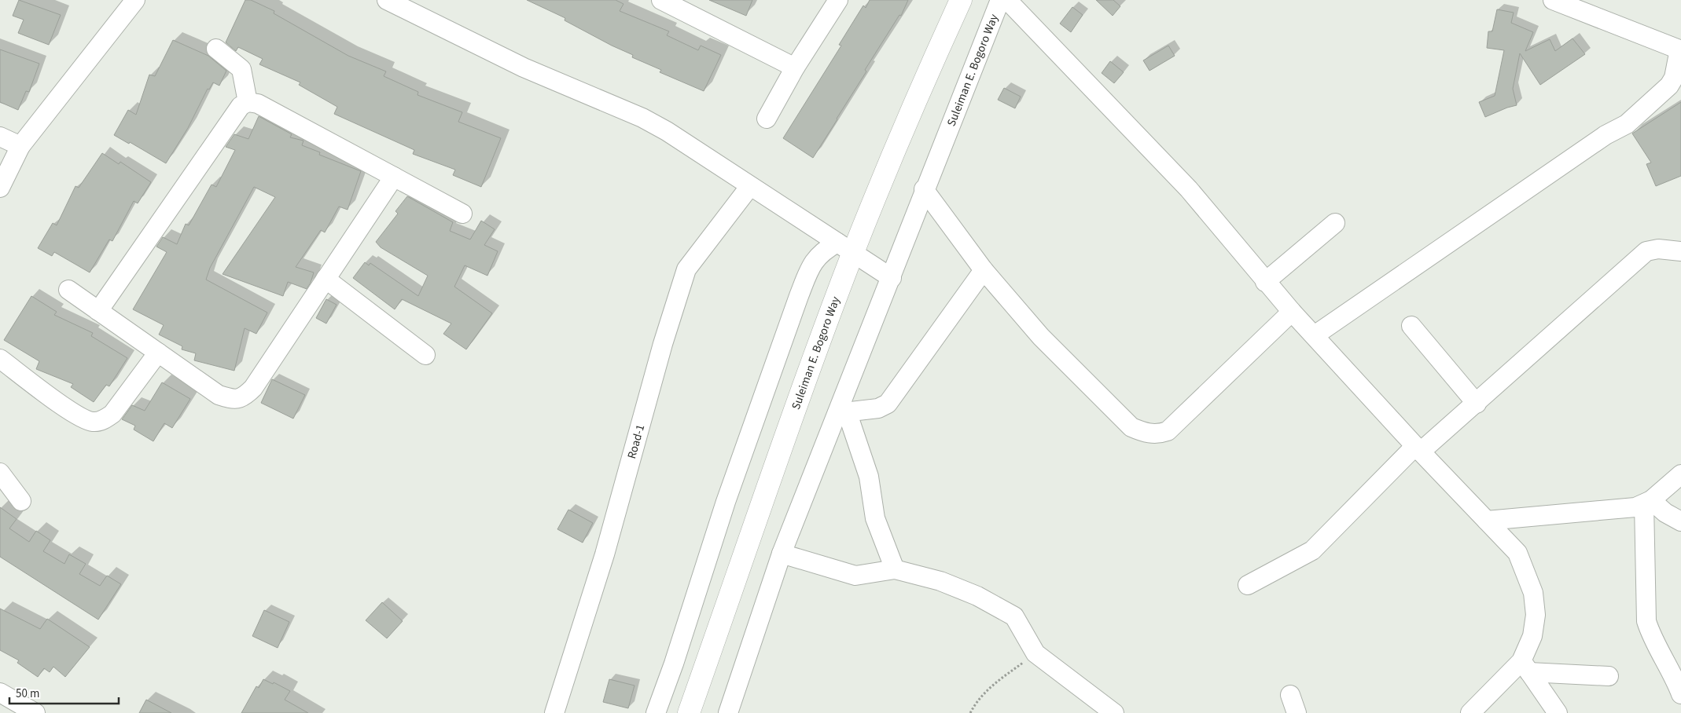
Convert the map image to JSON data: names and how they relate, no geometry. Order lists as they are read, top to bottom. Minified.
{"streets":{"main road":["Suleiman E. Bogoro Way"],"street":["Road-1"]},"scale_bar":"50 m"}
